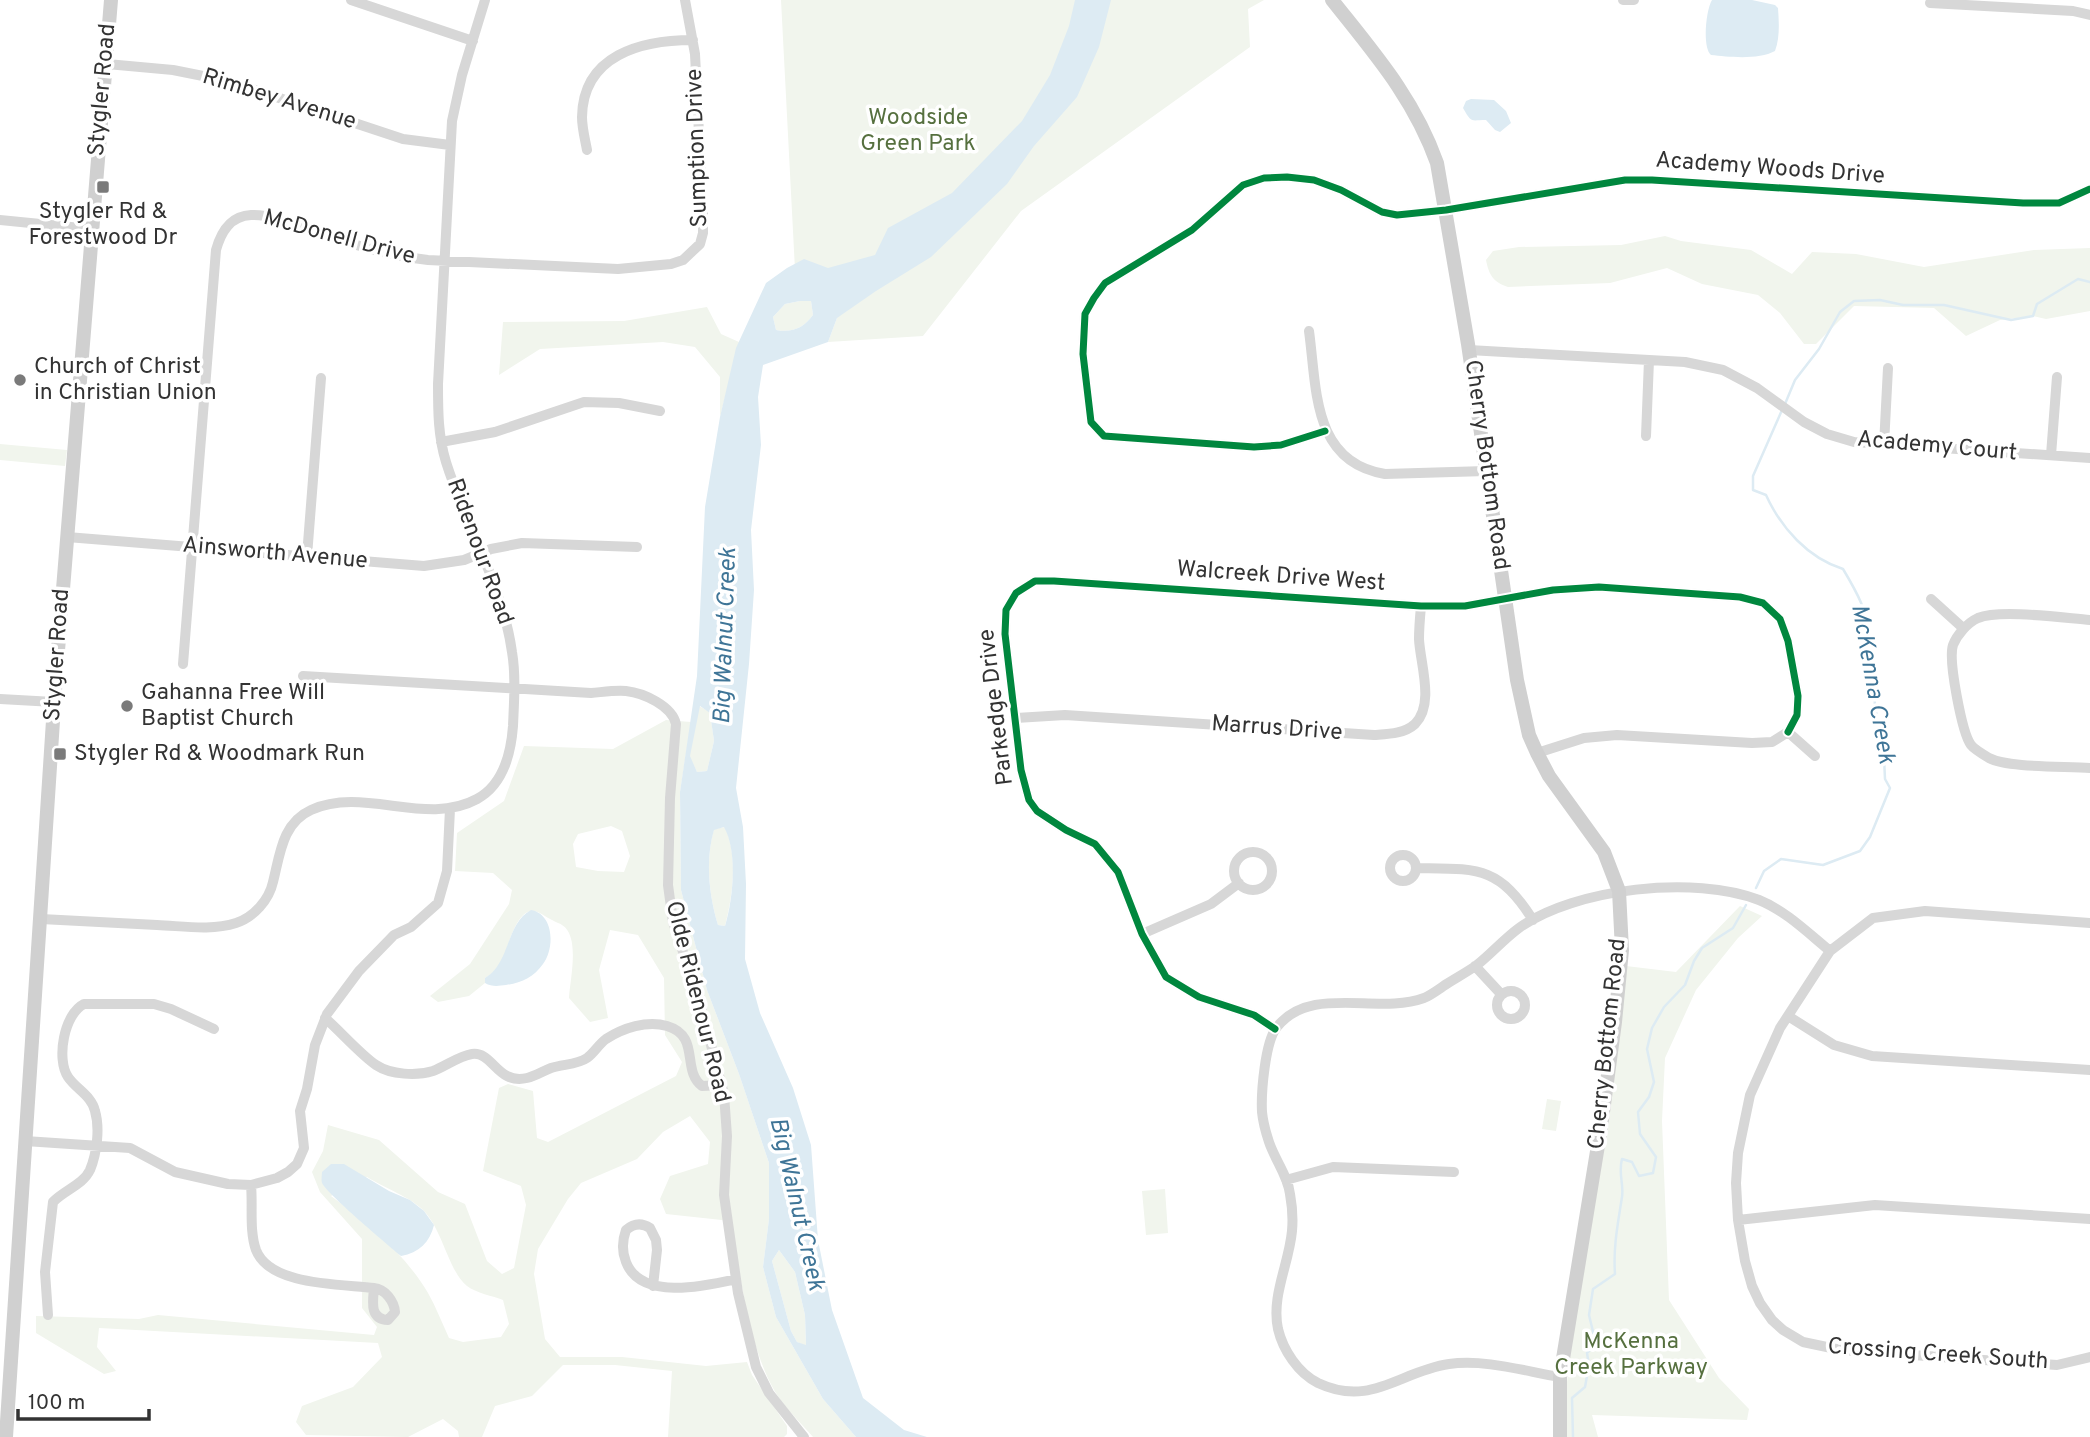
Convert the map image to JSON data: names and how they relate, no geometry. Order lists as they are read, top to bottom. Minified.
{"streets":{"main road":["Stygler Road","Cherry Bottom Road"],"street":["Rimbey Avenue","Sumption Drive","Academy Woods Drive","McDonell Drive","Academy Court","Ridenour Road","Ainsworth Avenue","Walcreek Drive West","Parkedge Drive","Marrus Drive","Olde Ridenour Road","Crossing Creek South"]},"crossings":[["Stygler Road","Rimbey Avenue"],["Stygler Road","Ridenour Road"],["Stygler Road","Ainsworth Avenue"],["Rimbey Avenue","Ridenour Road"],["Sumption Drive","McDonell Drive"],["Sumption Drive","Ridenour Road"],["Academy Woods Drive","Cherry Bottom Road"],["McDonell Drive","Ridenour Road"],["McDonell Drive","Ainsworth Avenue"],["Academy Court","Cherry Bottom Road"],["Cherry Bottom Road","Walcreek Drive West"],["Ridenour Road","Ainsworth Avenue"],["Ridenour Road","Olde Ridenour Road"],["Walcreek Drive West","Parkedge Drive"],["Walcreek Drive West","Marrus Drive"],["Parkedge Drive","Marrus Drive"]],"water":["Big Walnut Creek","McKenna Creek"],"parks":["Woodside Green Park","McKenna Creek Parkway"],"places":{"transit":["Stygler Rd & Forestwood Dr","Stygler Rd & Woodmark Run"],"other":["Church of Christ in Christian Union","Gahanna Free Will Baptist Church"]},"scale_bar":"100 m"}
